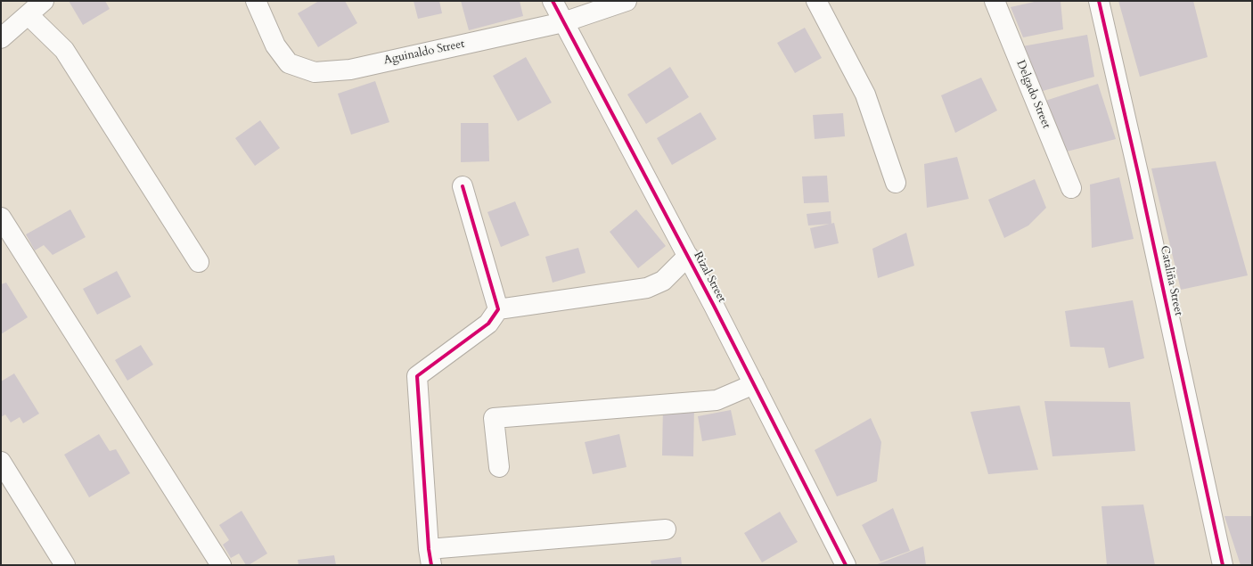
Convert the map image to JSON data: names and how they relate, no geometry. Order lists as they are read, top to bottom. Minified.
{"streets":{"street":["Aguinaldo Street","Delgado Street","Rizal Street","Cataliña Street"]},"crossings":[["Aguinaldo Street","Rizal Street"]]}
